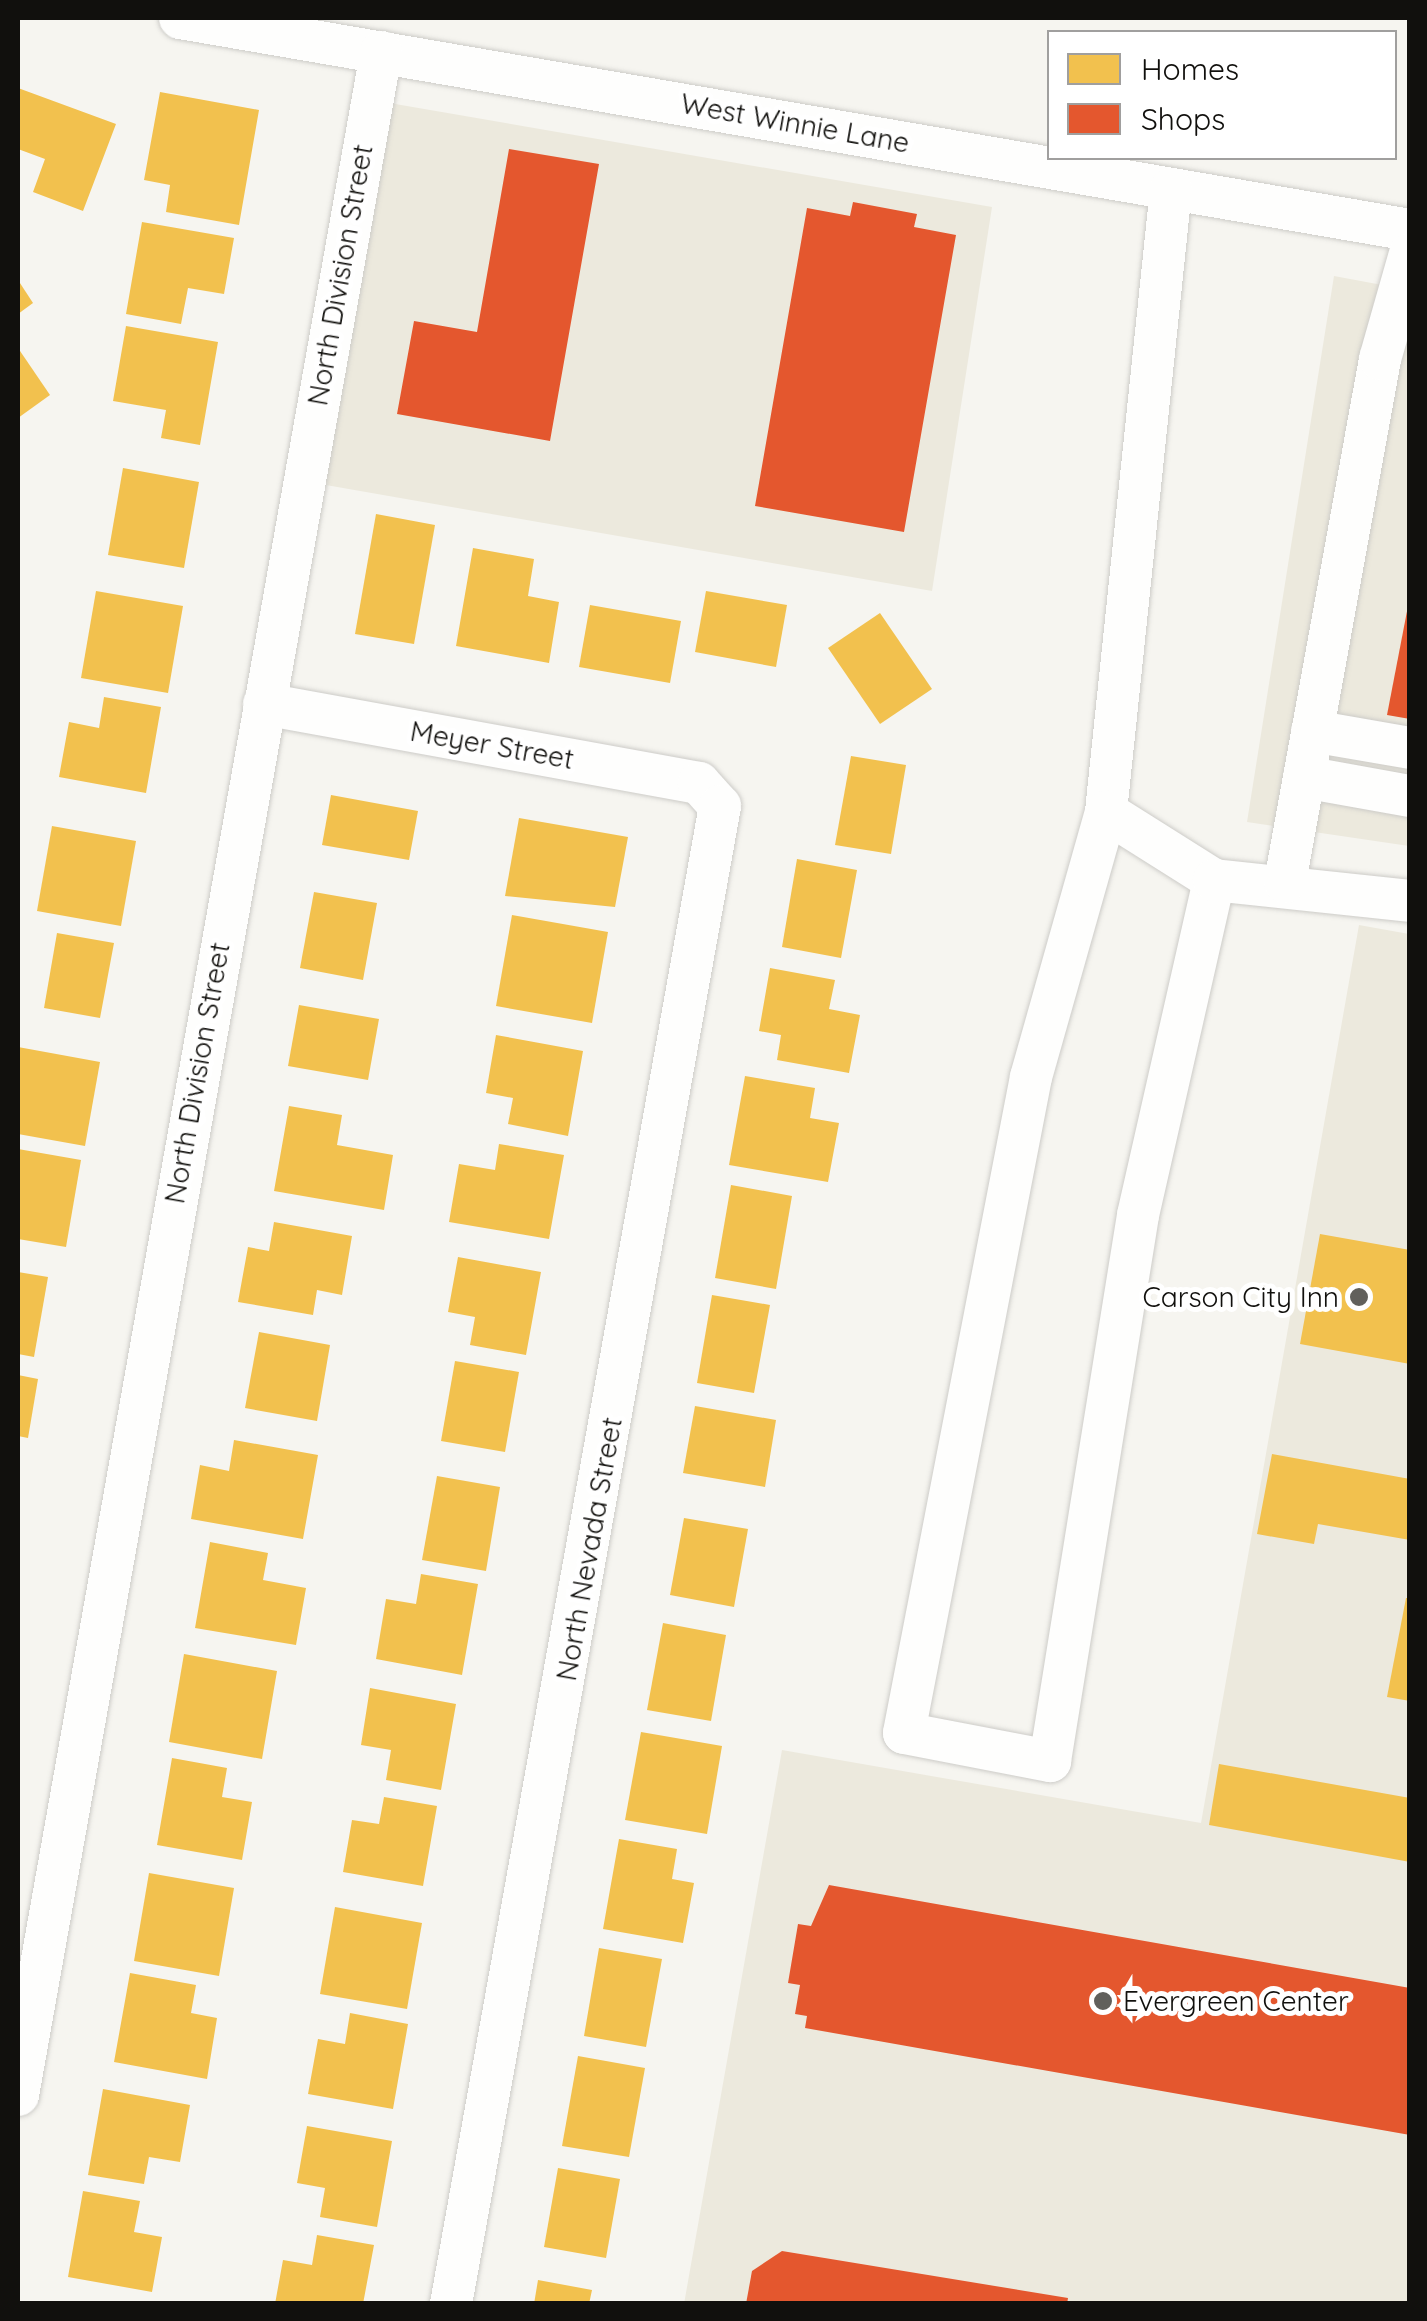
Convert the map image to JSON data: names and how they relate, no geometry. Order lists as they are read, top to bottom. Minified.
{"streets":{"street":["West Winnie Lane","North Division Street","Meyer Street","North Nevada Street"]},"crossings":[["West Winnie Lane","North Division Street"],["North Division Street","Meyer Street"],["Meyer Street","North Nevada Street"]],"places":["Carson City Inn","Evergreen Center"],"legend":["Homes","Shops"]}
